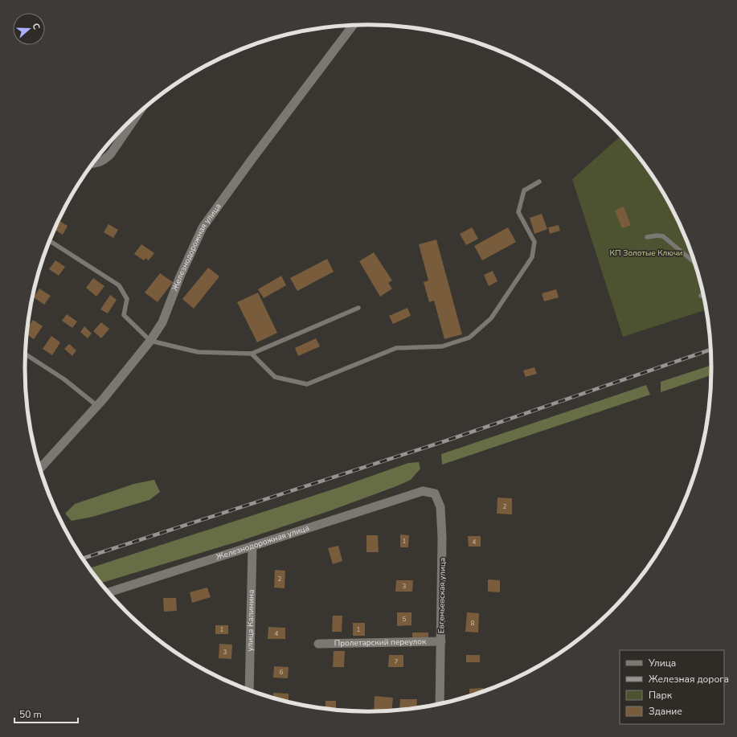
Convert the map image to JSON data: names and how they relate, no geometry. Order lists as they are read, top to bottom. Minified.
{"streets":{"street":["Железнодорожная улица","Евгеньевская улица","улица Калинина","Пролетарский переулок"]},"crossings":[["Железнодорожная улица","Евгеньевская улица"],["Железнодорожная улица","улица Калинина"],["Евгеньевская улица","Пролетарский переулок"]],"parks":["КП Золотые Ключи"],"house_numbers":["2","1","4","2","3","5","8","1","1","4","3","7","6"],"legend":["Улица","Железная дорога","Парк","Здание"],"scale_bar":"50 m","north":"right"}
